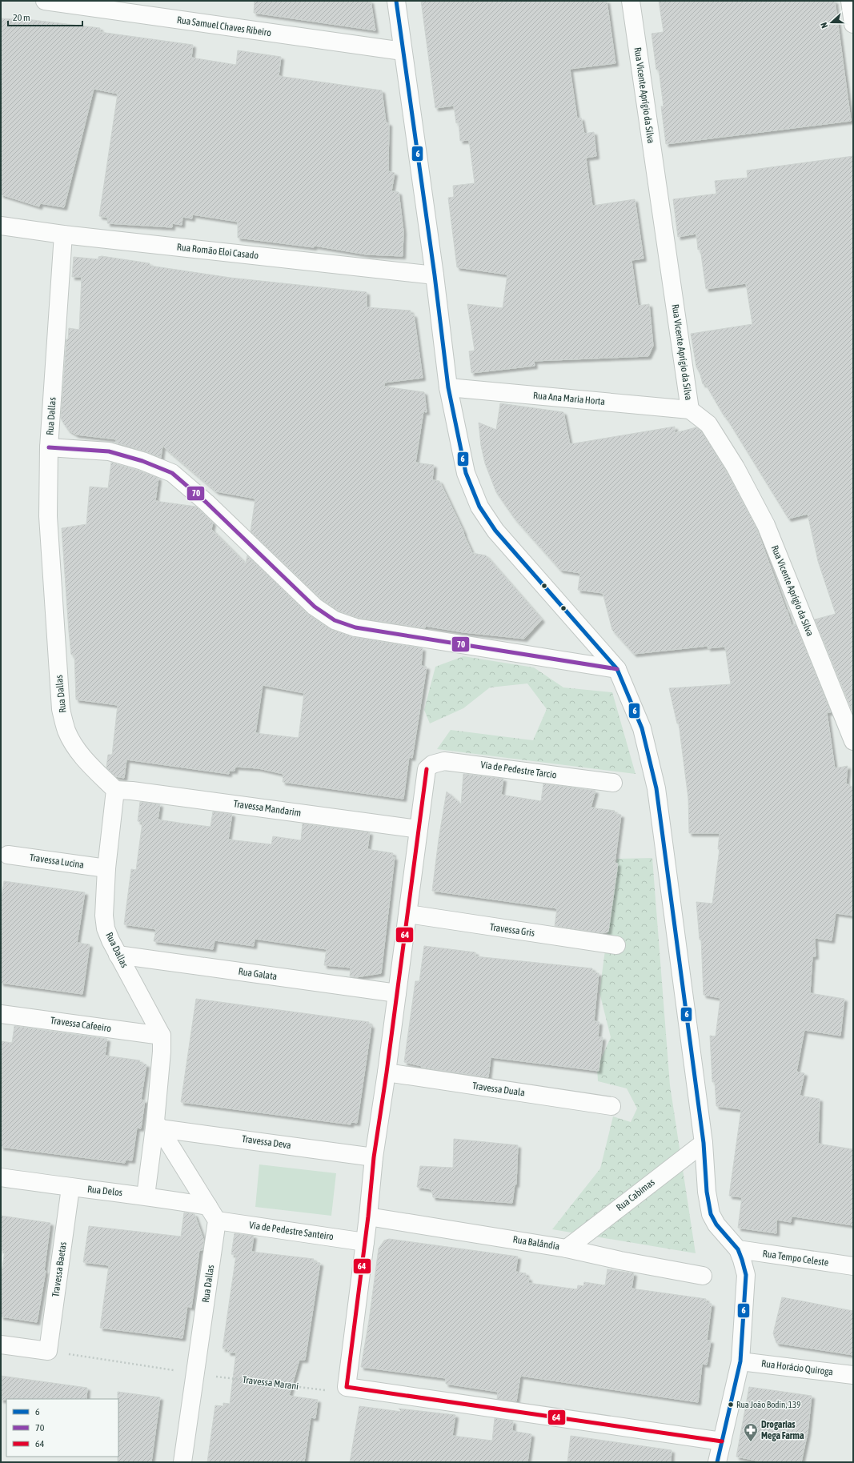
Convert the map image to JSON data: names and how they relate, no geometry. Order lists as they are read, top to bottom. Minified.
{"streets":{"street":["Rua Samuel Chaves Ribeiro","Rua Vicente Aprígio da Silva","Rua Romão Eloi Casado","Rua Ana Maria Horta","Rua Dallas","Via de Pedestre Tarcio","Travessa Mandarim","Travessa Lucina","Travessa Gris","Rua Galata","Travessa Cafeeiro","Travessa Duala","Travessa Deva","Rua Delos","Rua Cabimas","Via de Pedestre Santeiro","Rua Balândia","Rua Tempo Celeste","Travessa Baetas","Rua Horácio Quiroga"],"path":["Travessa Marani"]},"crossings":[["Rua Vicente Aprígio da Silva","Rua Ana Maria Horta"],["Rua Romão Eloi Casado","Rua Dallas"],["Rua Dallas","Travessa Mandarim"],["Rua Dallas","Travessa Lucina"],["Rua Dallas","Rua Galata"],["Rua Dallas","Travessa Cafeeiro"],["Rua Dallas","Travessa Deva"],["Rua Dallas","Rua Delos"],["Rua Dallas","Via de Pedestre Santeiro"],["Rua Dallas","Travessa Marani"],["Via de Pedestre Tarcio","Travessa Mandarim"],["Rua Delos","Via de Pedestre Santeiro"],["Rua Delos","Travessa Baetas"],["Rua Cabimas","Rua Balândia"],["Travessa Baetas","Travessa Marani"]],"places":{"other":["Rua João Bodin, 139"],"pharmacy":["Drogarias Mega Farma"]},"lines":["transit line 6","transit line 70","transit line 64"],"legend":["6","70","64"],"scale_bar":"20 m","north":"left"}
